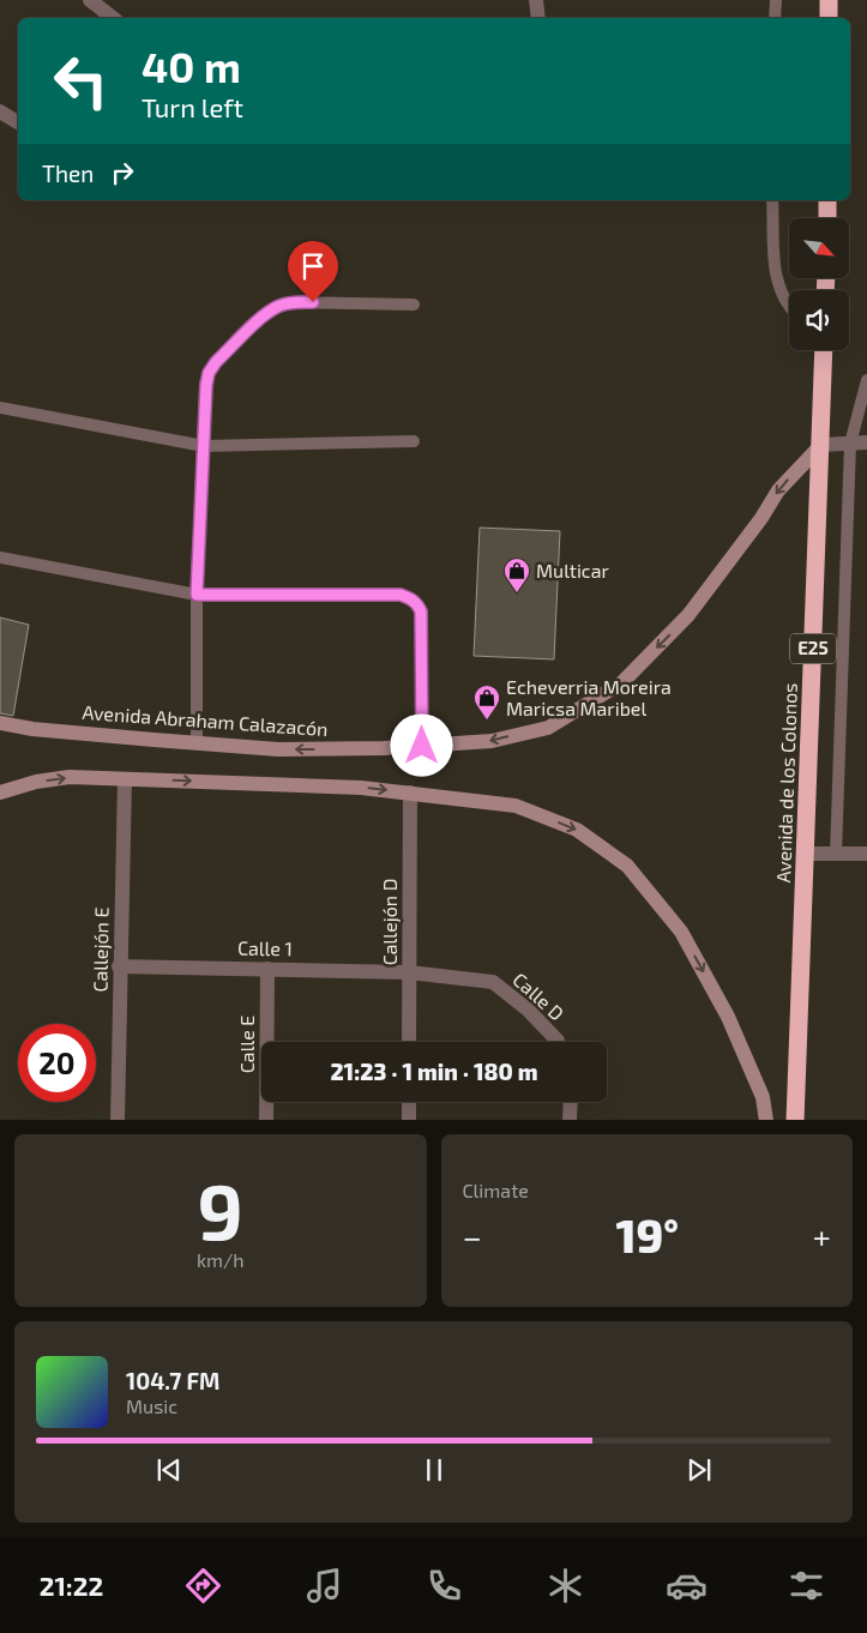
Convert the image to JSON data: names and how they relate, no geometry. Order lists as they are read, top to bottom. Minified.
{"streets":{"highway":["E25","Avenida de los Colonos"],"main road":["Avenida Abraham Calazacón"],"street":["Callejón D","Calle 1","Callejón E","Calle D","Calle E"]},"crossings":[["Avenida Abraham Calazacón","Avenida de los Colonos"],["Callejón D","Calle 1"],["Callejón D","Calle D"],["Calle 1","Callejón E"],["Calle 1","Calle D"],["Calle 1","Calle E"]],"one_way":["Avenida Abraham Calazacón"],"places":{"shop":["Multicar","Echeverria Moreira Maricsa Maribel"]},"north":"bottom right","page":{"turn":["40 m","Turn left"],"then":"Then","limit":"20","trip":"21:23 · 1 min · 180 m","tile":[["9","km/h"],"Climate"],"heat":["−","19°","+"],"song":["104.7 FM","Music"],"tabs":"21:22"}}
